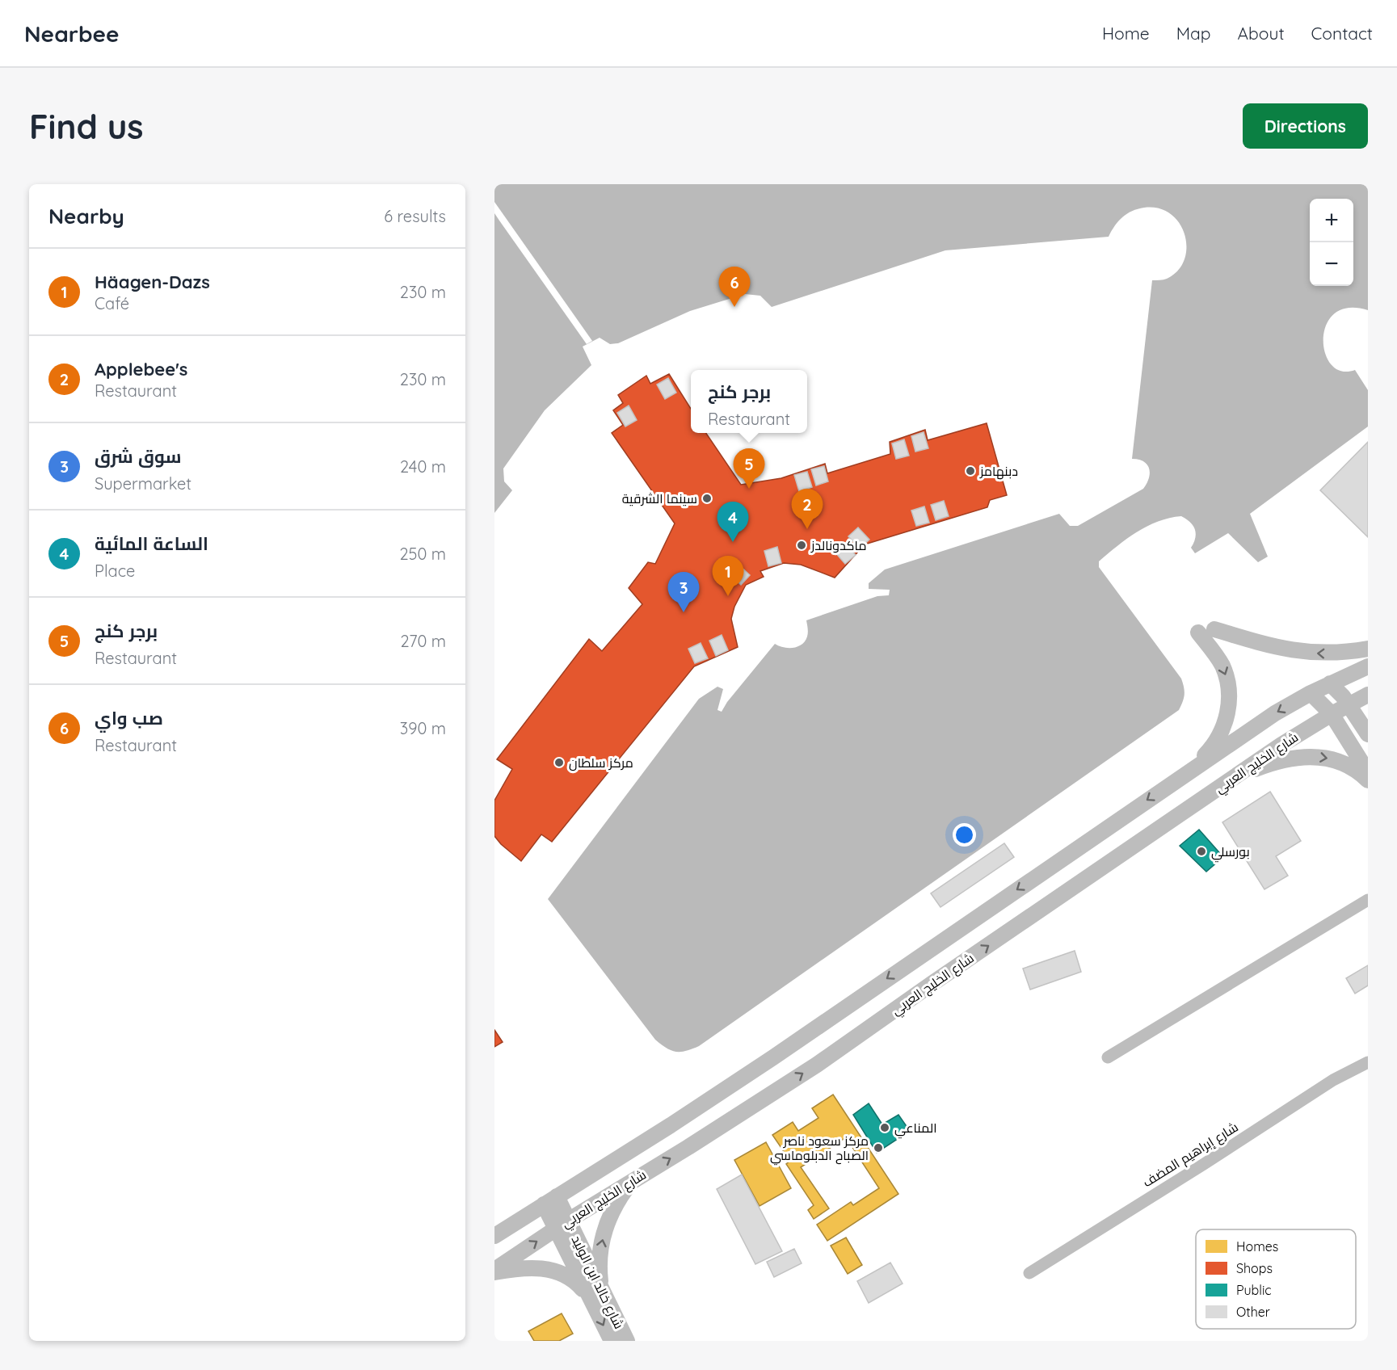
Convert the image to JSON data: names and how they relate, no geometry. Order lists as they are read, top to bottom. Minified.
{"streets":{"main road":["شارع الخليج العربي","شارع خالد ابن الوليد"],"street":["شارع إبراهيم المضف"]},"crossings":[["شارع الخليج العربي","شارع خالد ابن الوليد"]],"places":["دبنهامز","سينما الشرقية","ماكدونالدز","مركز سلطان","بورسلي","المناعي","مركز سعود ناصر الصباح الدبلوماسي"],"legend":["Homes","Shops","Public","Other"],"page":{"header":"Nearbee","nav":["Home","Map","About","Contact"],"buttons":"Directions","title":"Find us","heading":["Nearby","6 results"],"map_buttons":["+","−"],"list":[{"mark":"1","name":"Häagen-Dazs","note":"Café","value":"230 m"},{"mark":"2","name":"Applebee's","note":"Restaurant","value":"230 m"},{"mark":"3","name":"سوق شرق","note":"Supermarket","value":"240 m"},{"mark":"4","name":"الساعة المائية","note":"Place","value":"250 m"},{"mark":"5","name":"برجر كنج","note":"Restaurant","value":"270 m"},{"mark":"6","name":"صب واي","note":"Restaurant","value":"390 m"}],"pins":["6","5","2","4","1","3"],"popup":["برجر كنج","Restaurant"]}}
